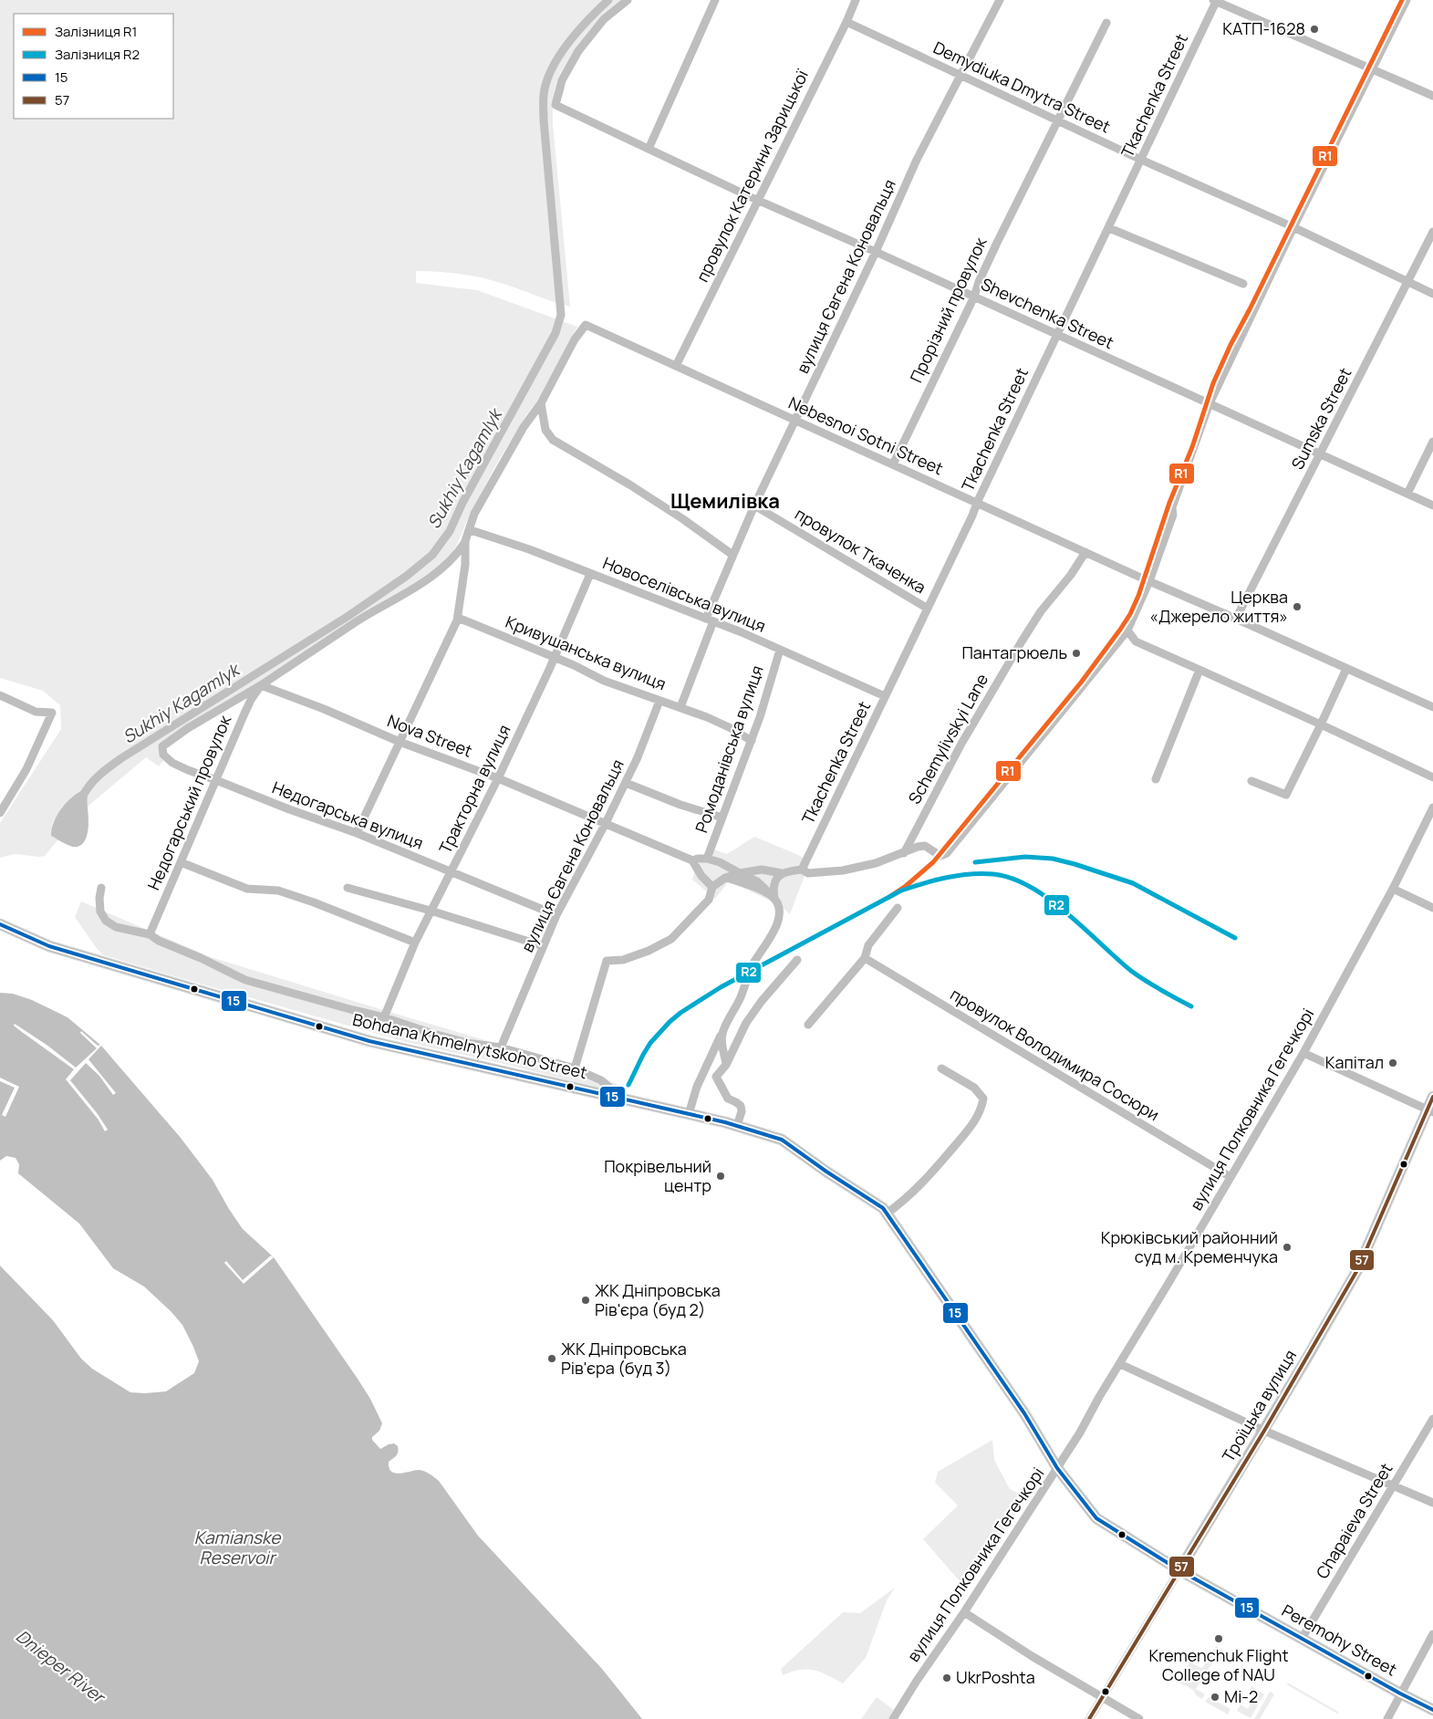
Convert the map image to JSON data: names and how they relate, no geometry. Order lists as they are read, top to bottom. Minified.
{"streets":{"main road":["Bohdana Khmelnytskoho Street","Троїцька вулиця","Peremohy Street"],"street":["Demydiuka Dmytra Street","Tkachenka Street","провулок Катерини Зарицької","вулиця Євгена Коновальця","Прорізний провулок","Shevchenka Street","Sumska Street","Nebesnoi Sotni Street","провулок Ткаченка","Новоселівська вулиця","Кривушанська вулиця","Nova Street","Schemylivskyi Lane","Ромоданівська вулиця","Тракторна вулиця","Недогарський провулок","Недогарська вулиця","провулок Володимира Сосюри","вулиця Полковника Гегечкорі","Chapaieva Street"]},"crossings":[["Demydiuka Dmytra Street","Tkachenka Street"],["Demydiuka Dmytra Street","провулок Катерини Зарицької"],["Demydiuka Dmytra Street","вулиця Євгена Коновальця"],["Demydiuka Dmytra Street","Прорізний провулок"],["Demydiuka Dmytra Street","Sumska Street"],["Tkachenka Street","Shevchenka Street"],["Tkachenka Street","Nebesnoi Sotni Street"],["Tkachenka Street","провулок Ткаченка"],["Tkachenka Street","Новоселівська вулиця"],["провулок Катерини Зарицької","Shevchenka Street"],["провулок Катерини Зарицької","Nebesnoi Sotni Street"],["вулиця Євгена Коновальця","Shevchenka Street"],["вулиця Євгена Коновальця","Nebesnoi Sotni Street"],["вулиця Євгена Коновальця","провулок Ткаченка"],["вулиця Євгена Коновальця","Новоселівська вулиця"],["вулиця Євгена Коновальця","Кривушанська вулиця"],["вулиця Євгена Коновальця","Nova Street"],["вулиця Євгена Коновальця","Недогарська вулиця"],["Прорізний провулок","Shevchenka Street"],["Прорізний провулок","Nebesnoi Sotni Street"],["Shevchenka Street","Sumska Street"],["Sumska Street","Nebesnoi Sotni Street"],["Nebesnoi Sotni Street","Schemylivskyi Lane"],["Новоселівська вулиця","Ромоданівська вулиця"],["Новоселівська вулиця","Тракторна вулиця"],["Кривушанська вулиця","Ромоданівська вулиця"],["Кривушанська вулиця","Тракторна вулиця"],["Nova Street","Тракторна вулиця"],["Nova Street","Недогарський провулок"],["Nova Street","Недогарська вулиця"],["Тракторна вулиця","Недогарська вулиця"],["Недогарський провулок","Недогарська вулиця"],["Bohdana Khmelnytskoho Street","вулиця Полковника Гегечкорі"],["Bohdana Khmelnytskoho Street","Peremohy Street"],["провулок Володимира Сосюри","вулиця Полковника Гегечкорі"],["вулиця Полковника Гегечкорі","Peremohy Street"],["Троїцька вулиця","Peremohy Street"],["Chapaieva Street","Peremohy Street"]],"districts":["Щемилівка"],"water":["Sukhiy Kagamlyk","Kamianske Reservoir","Dnieper River"],"places":["КАТП-1628","Церква «Джерело життя»","Пантагрюель","Капітал","Покрівельний центр","Крюківський районний суд м. Кременчука","ЖК Дніпровська Рів'єра (буд 2)","ЖК Дніпровська Рів'єра (буд 3)","Kremenchuk Flight College of NAU","UkrPoshta","Мі-2"],"lines":["rail line R1","rail line R2","transit line 15","transit line 57"],"legend":["Залізниця R1","Залізниця R2","15","57"]}
